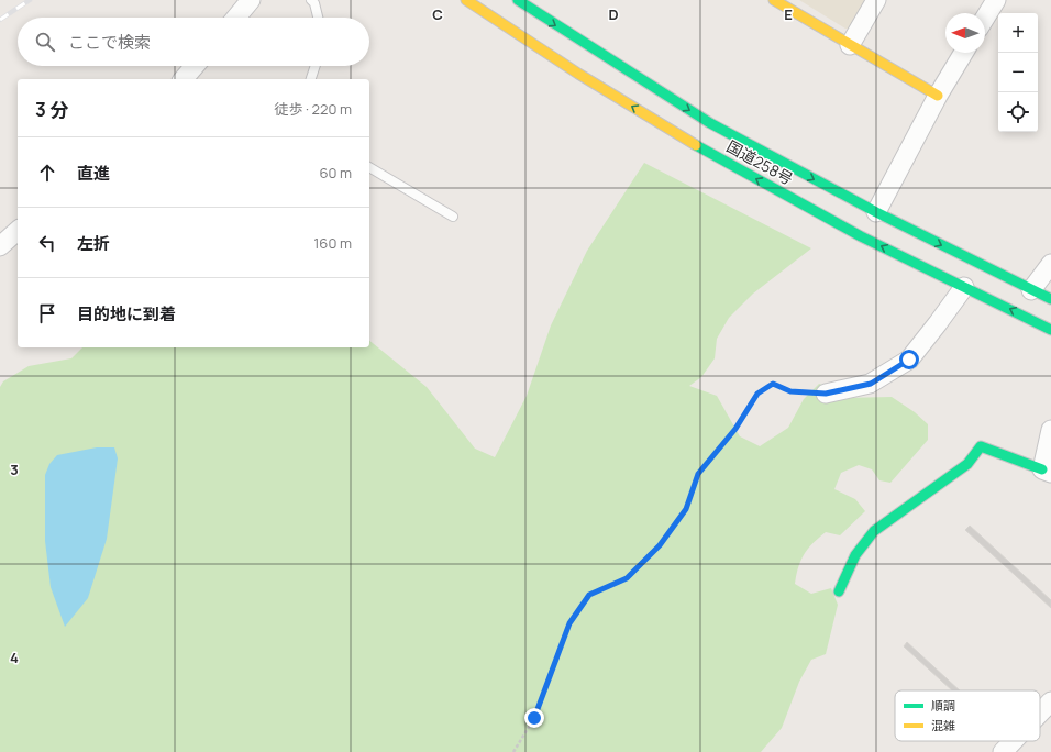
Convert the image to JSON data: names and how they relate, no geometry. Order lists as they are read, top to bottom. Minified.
{"streets":{"main road":["国道258号"]},"legend":["順調","混雑"],"north":"left","page":{"map_buttons":["+","−"],"search":"ここで検索","heading":["3 分","徒歩 · 220 m"],"list":[["直進","60 m"],["左折","160 m"],"目的地に到着"]},"grid":{"columns":["C","D","E"],"rows":["3","4"]}}
